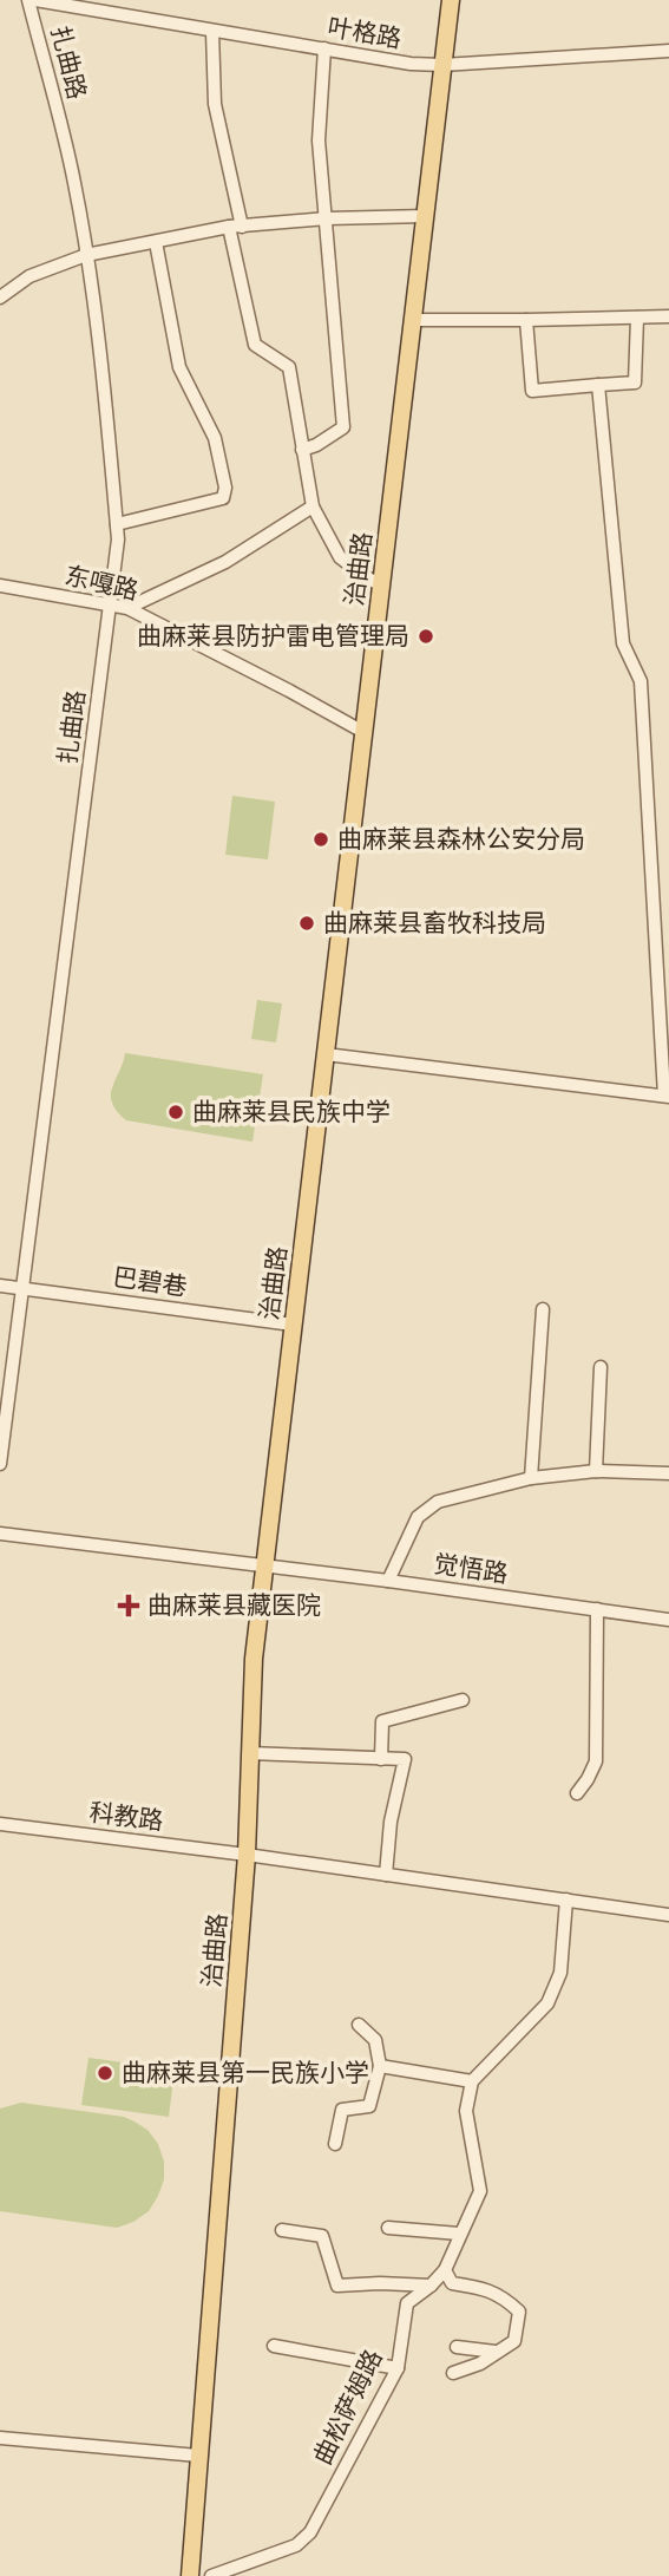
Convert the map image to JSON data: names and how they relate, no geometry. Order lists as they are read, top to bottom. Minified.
{"streets":{"main road":["治曲路"],"street":["叶格路","扎曲路","东嘎路","巴碧巷","觉悟路","科教路","曲松萨姆路"]},"crossings":[["叶格路","治曲路"],["扎曲路","东嘎路"],["扎曲路","巴碧巷"],["治曲路","东嘎路"],["治曲路","巴碧巷"],["治曲路","觉悟路"],["治曲路","科教路"]],"places":{"other":["曲麻莱县防护雷电管理局","曲麻莱县森林公安分局","曲麻莱县畜牧科技局","曲麻莱县民族中学","曲麻莱县第一民族小学"],"health":["曲麻莱县藏医院"]}}
